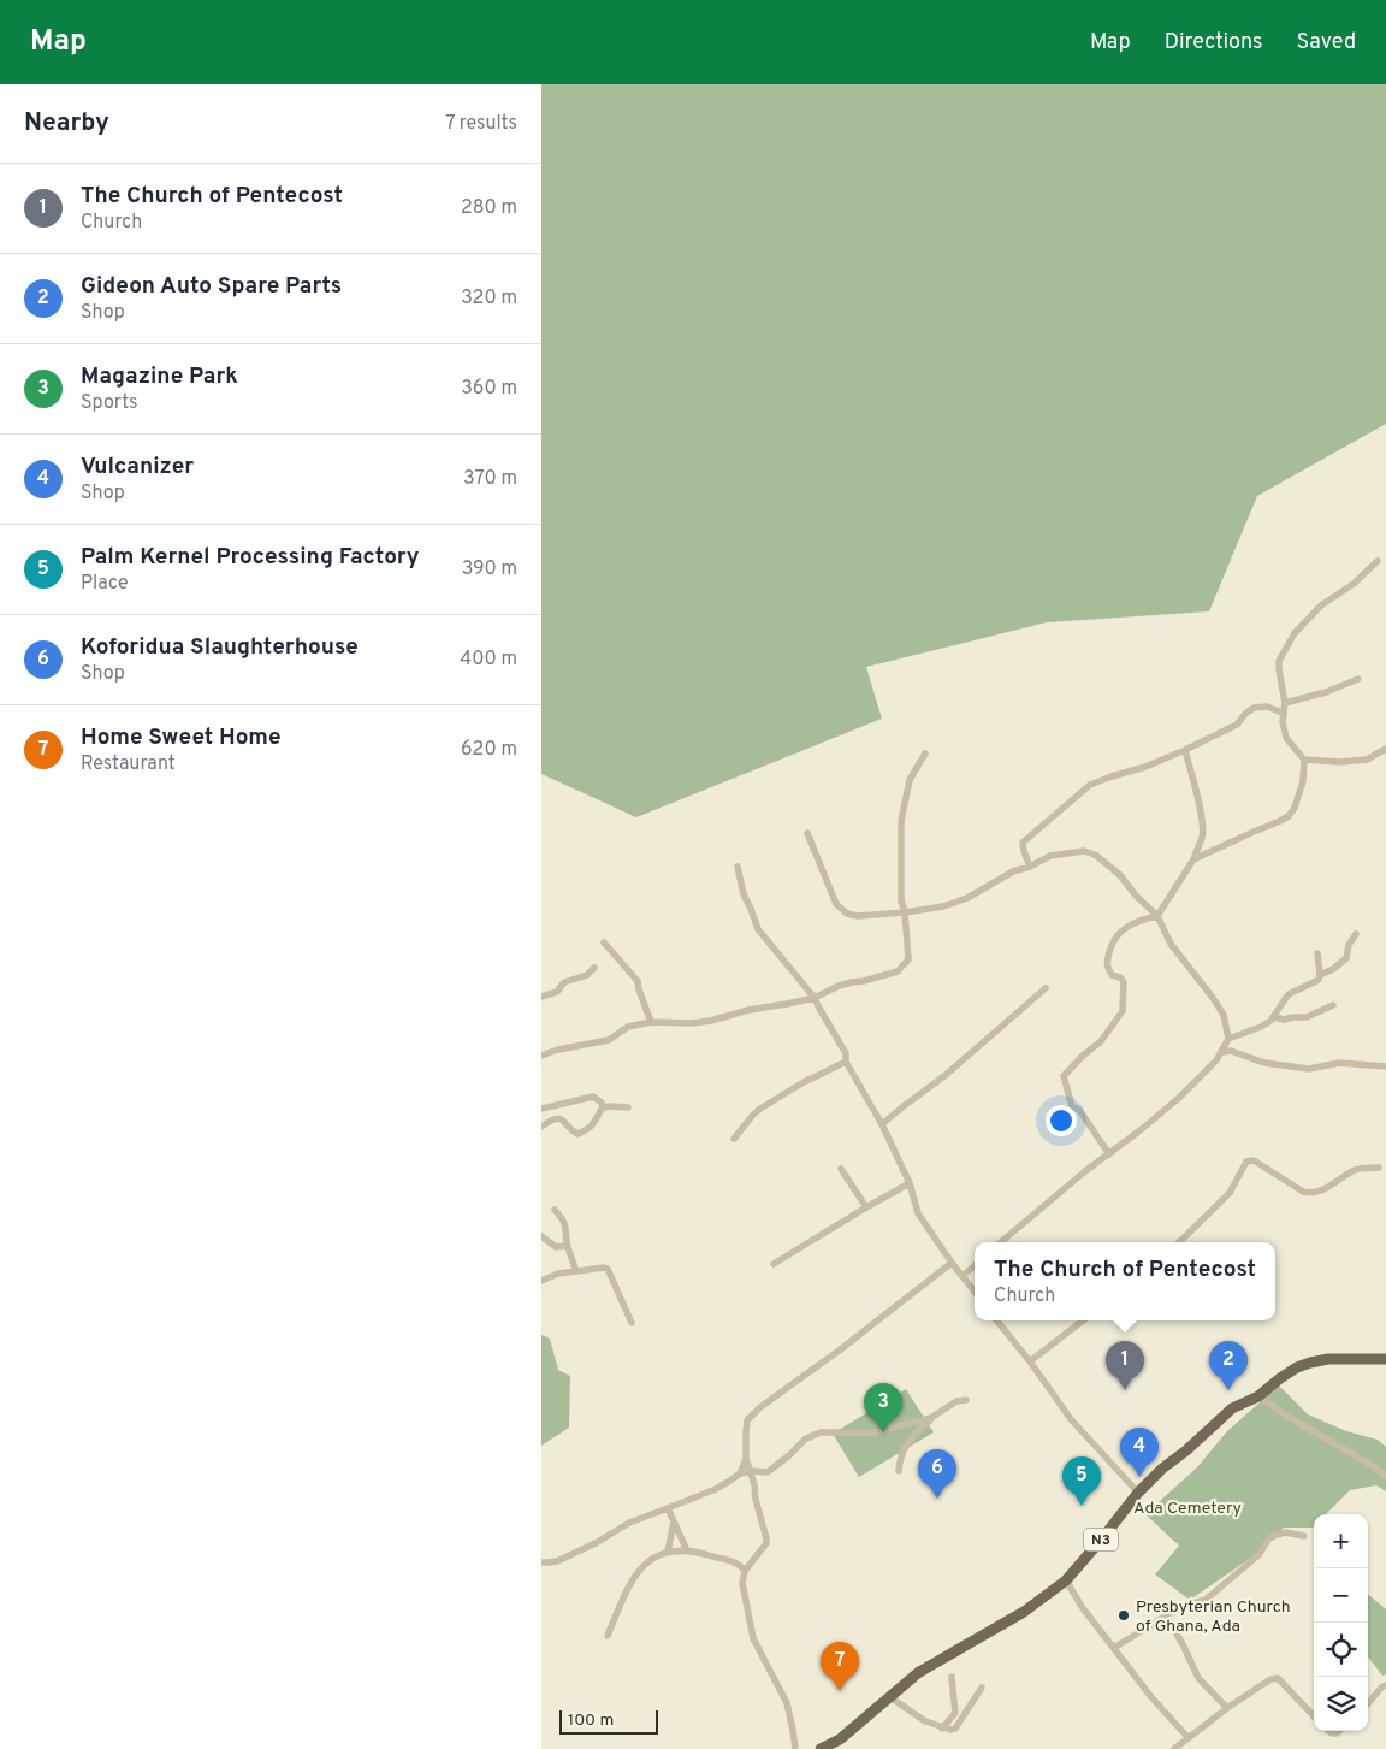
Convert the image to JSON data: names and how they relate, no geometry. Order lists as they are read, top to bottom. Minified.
{"streets":{"main road":["N3"]},"parks":["Ada Cemetery"],"places":["Presbyterian Church of Ghana, Ada"],"scale_bar":"100 m","page":{"header":"Map","nav":["Map","Directions","Saved"],"heading":["Nearby","7 results"],"list":[{"mark":"1","name":"The Church of Pentecost","note":"Church","value":"280 m"},{"mark":"2","name":"Gideon Auto Spare Parts","note":"Shop","value":"320 m"},{"mark":"3","name":"Magazine Park","note":"Sports","value":"360 m"},{"mark":"4","name":"Vulcanizer","note":"Shop","value":"370 m"},{"mark":"5","name":"Palm Kernel Processing Factory","note":"Place","value":"390 m"},{"mark":"6","name":"Koforidua Slaughterhouse","note":"Shop","value":"400 m"},{"mark":"7","name":"Home Sweet Home","note":"Restaurant","value":"620 m"}],"popup":["The Church of Pentecost","Church"],"pins":["1","2","3","4","6","5","7"],"map_buttons":["+","−"],"scale":"100 m"}}
